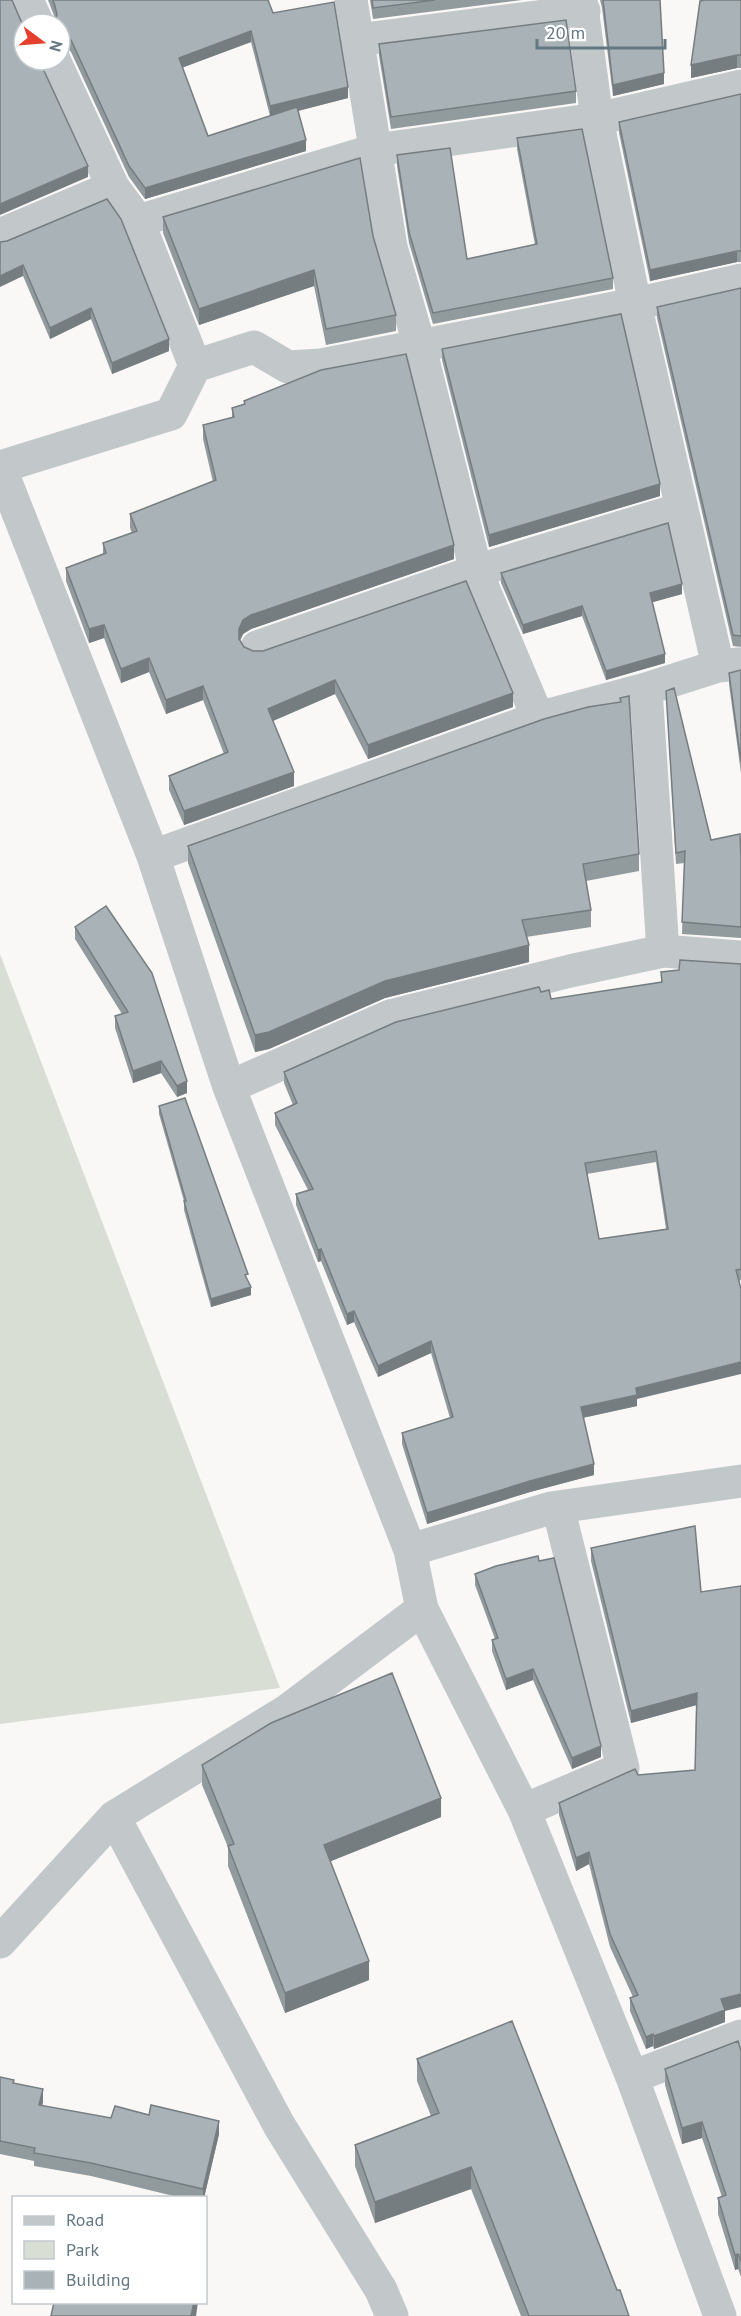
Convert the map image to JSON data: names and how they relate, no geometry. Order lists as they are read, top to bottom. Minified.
{"legend":["Road","Park","Building"],"scale_bar":"20 m","north":"right"}
